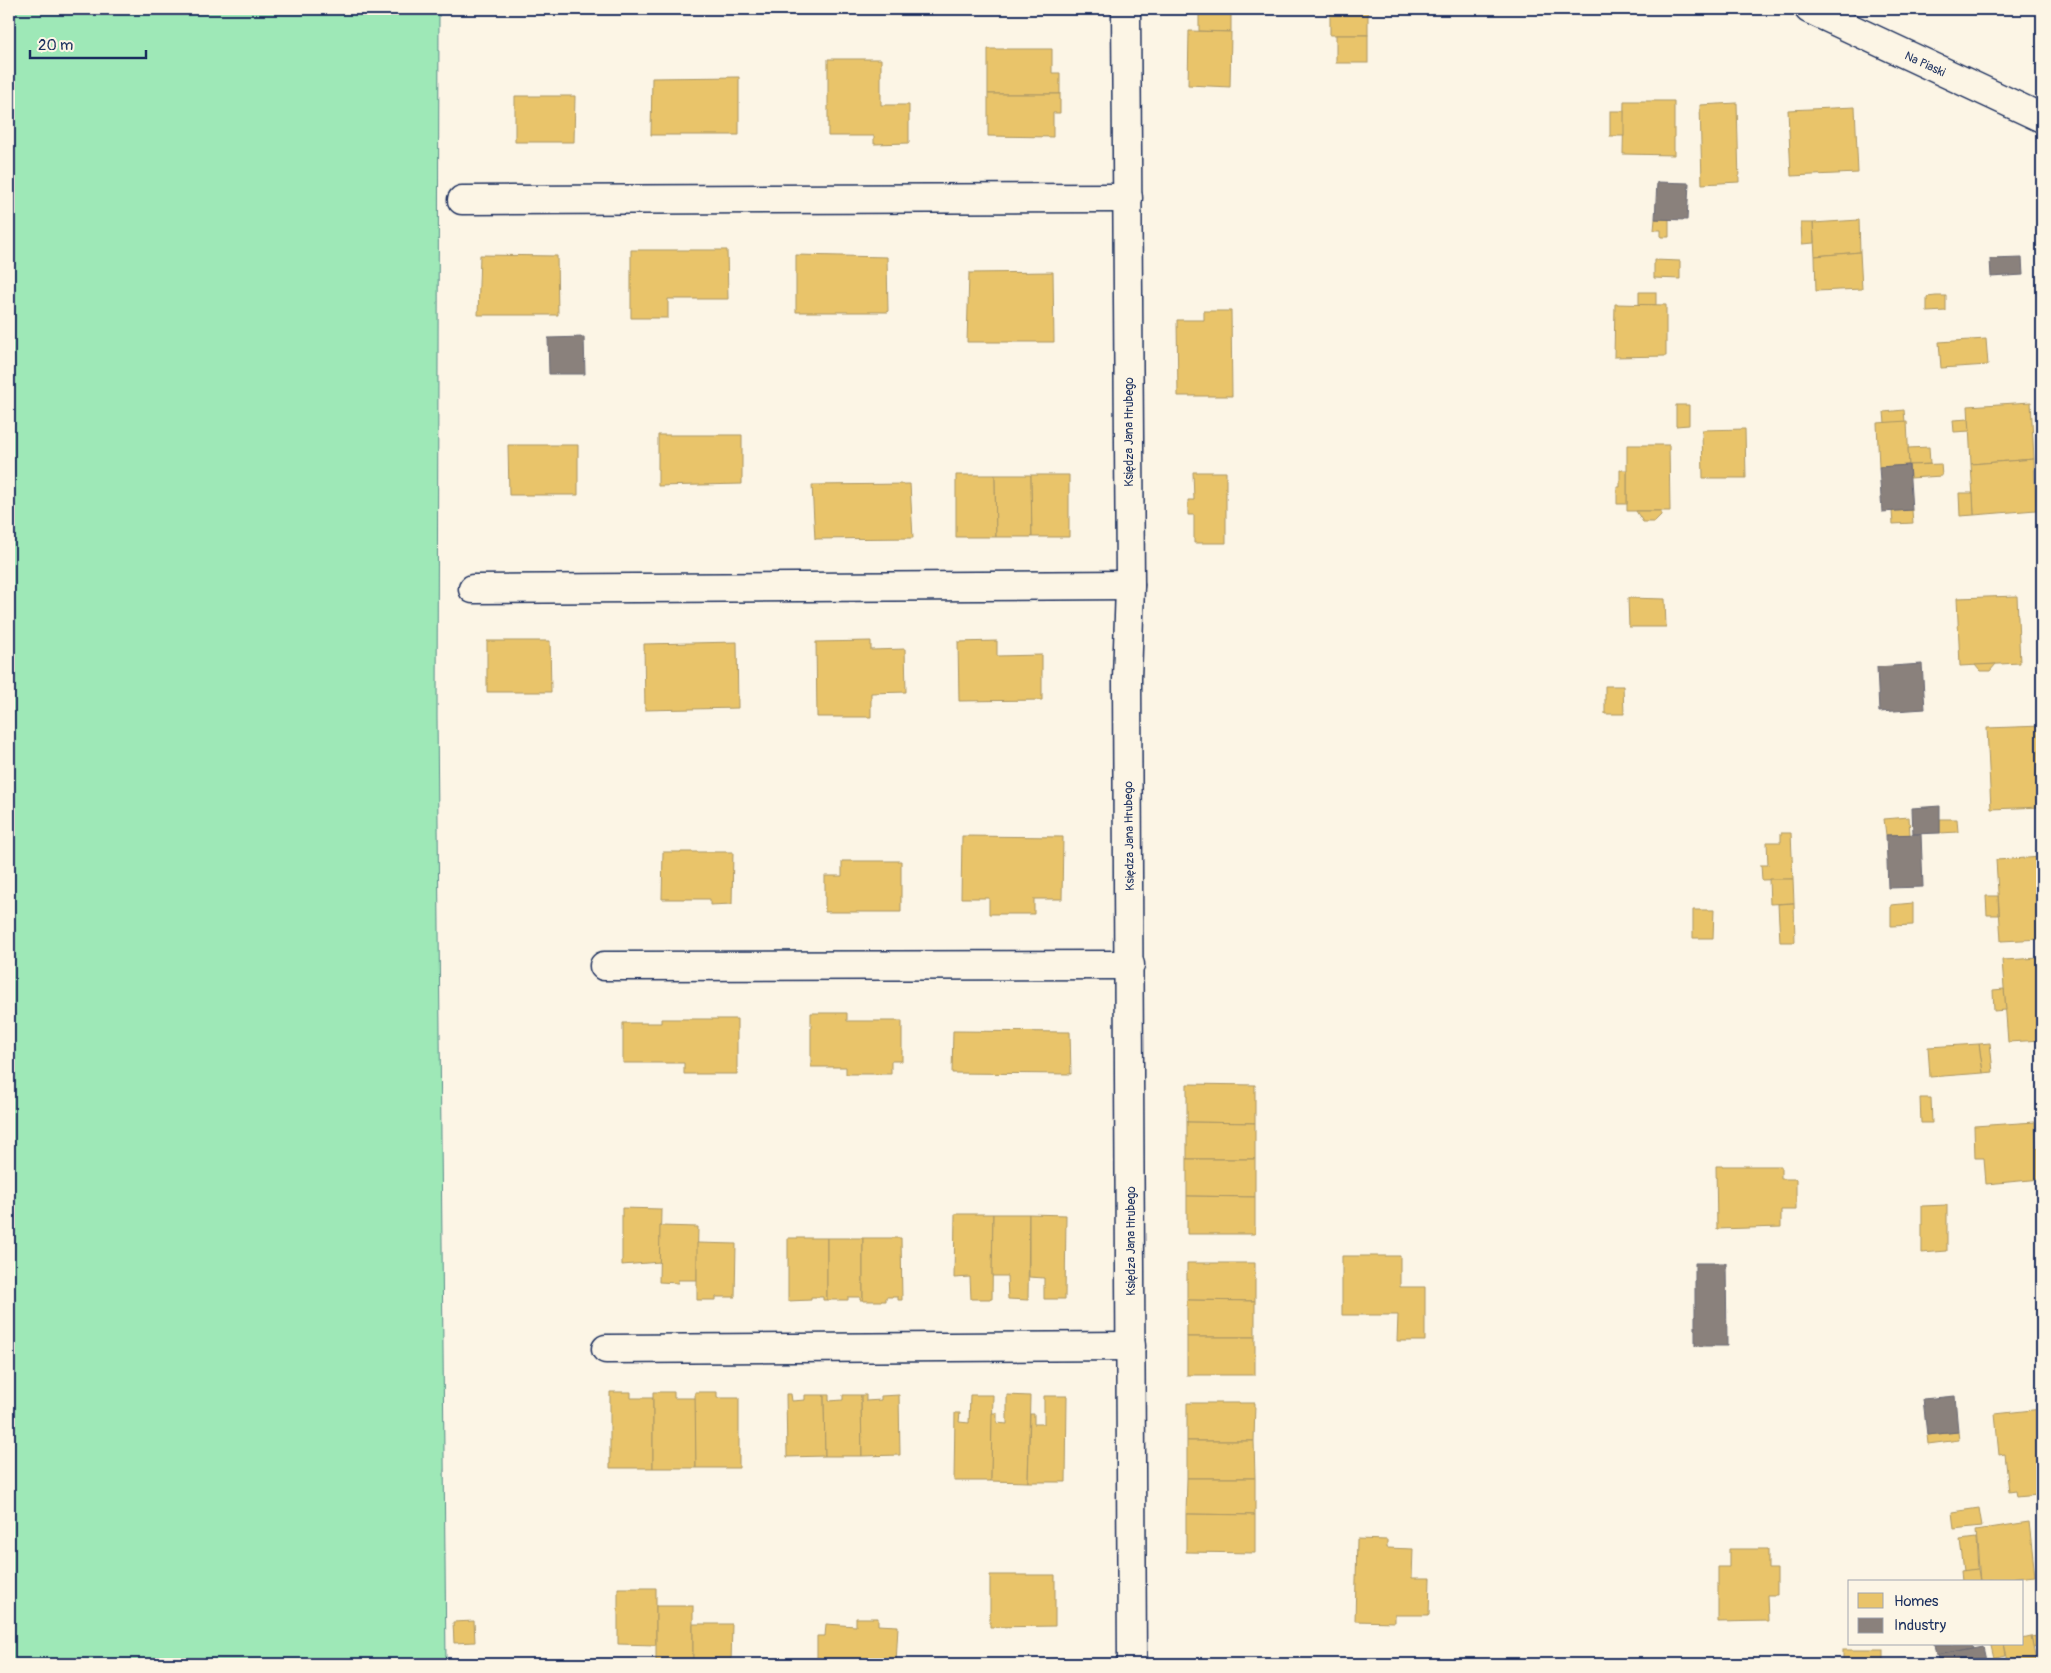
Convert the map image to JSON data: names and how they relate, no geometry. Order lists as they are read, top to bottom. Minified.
{"streets":{"street":["Na Piaski","Księdza Jana Hrubego"]},"legend":["Homes","Industry"],"scale_bar":"20 m"}
